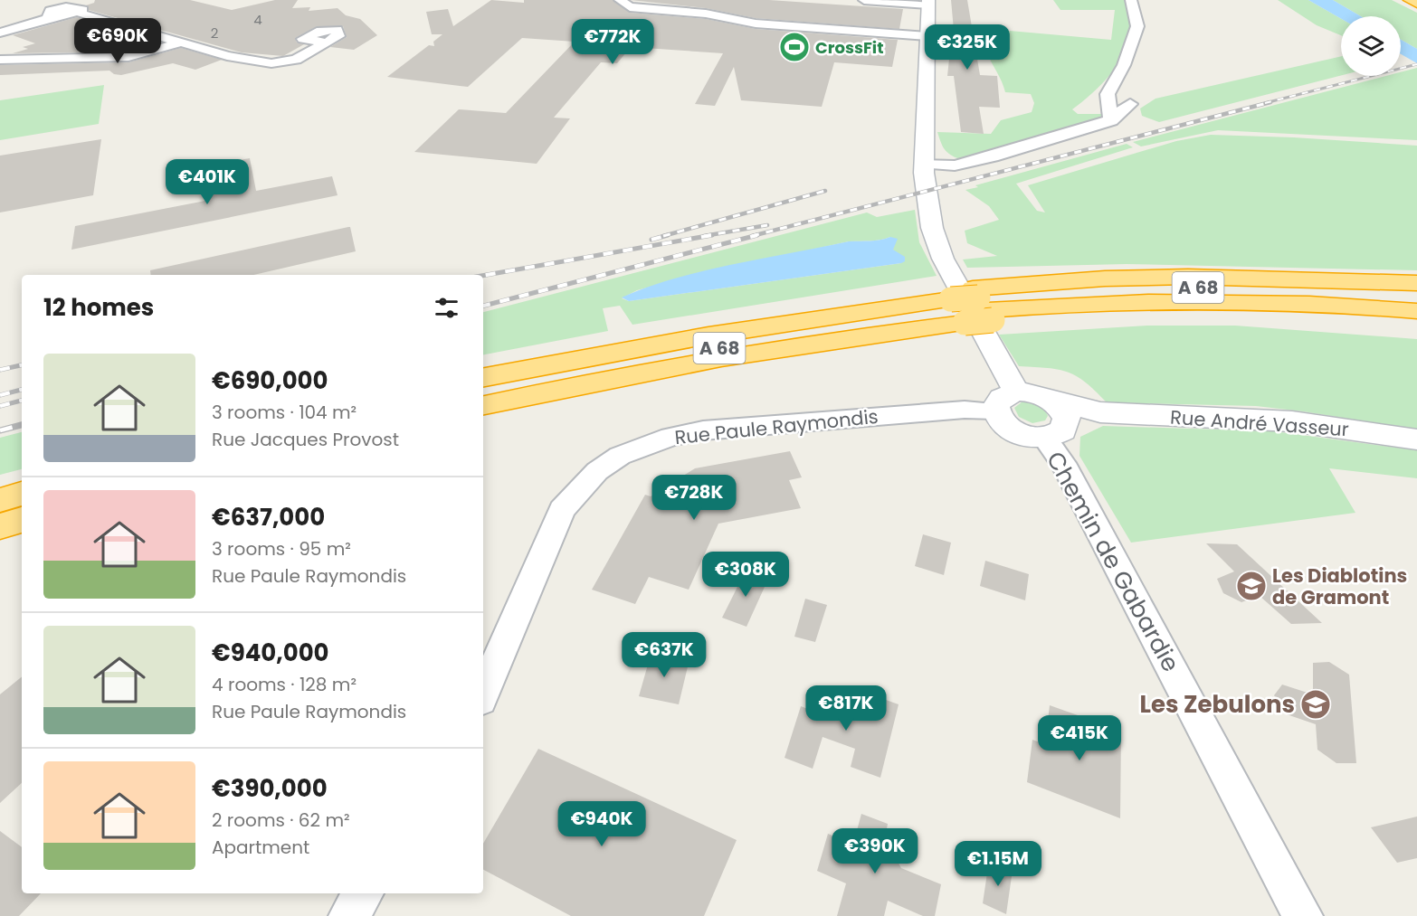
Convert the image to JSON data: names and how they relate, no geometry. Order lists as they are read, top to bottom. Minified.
{"streets":{"highway":["A 68"],"street":["Rue André Vasseur","Rue Paule Raymondis","Chemin de Gabardie"]},"crossings":[["Rue André Vasseur","Rue Paule Raymondis"],["Rue André Vasseur","Chemin de Gabardie"],["Rue Paule Raymondis","Chemin de Gabardie"]],"places":{"sports":["CrossFit"],"school or university":["Les Diablotins de Gramont","Les Zebulons"]},"house_numbers":["4","2"],"page":{"price":["€690K","€772K","€325K","€401K","€728K","€308K","€637K","€817K","€415K","€940K","€390K","€1.15M"],"heading":"12 homes","list":[{"name":"€690,000","note":"3 rooms · 104 m² · Rue Jacques Provost"},{"name":"€637,000","note":"3 rooms · 95 m² · Rue Paule Raymondis"},{"name":"€940,000","note":"4 rooms · 128 m² · Rue Paule Raymondis"},{"name":"€390,000","note":"2 rooms · 62 m² · Apartment"}]}}
